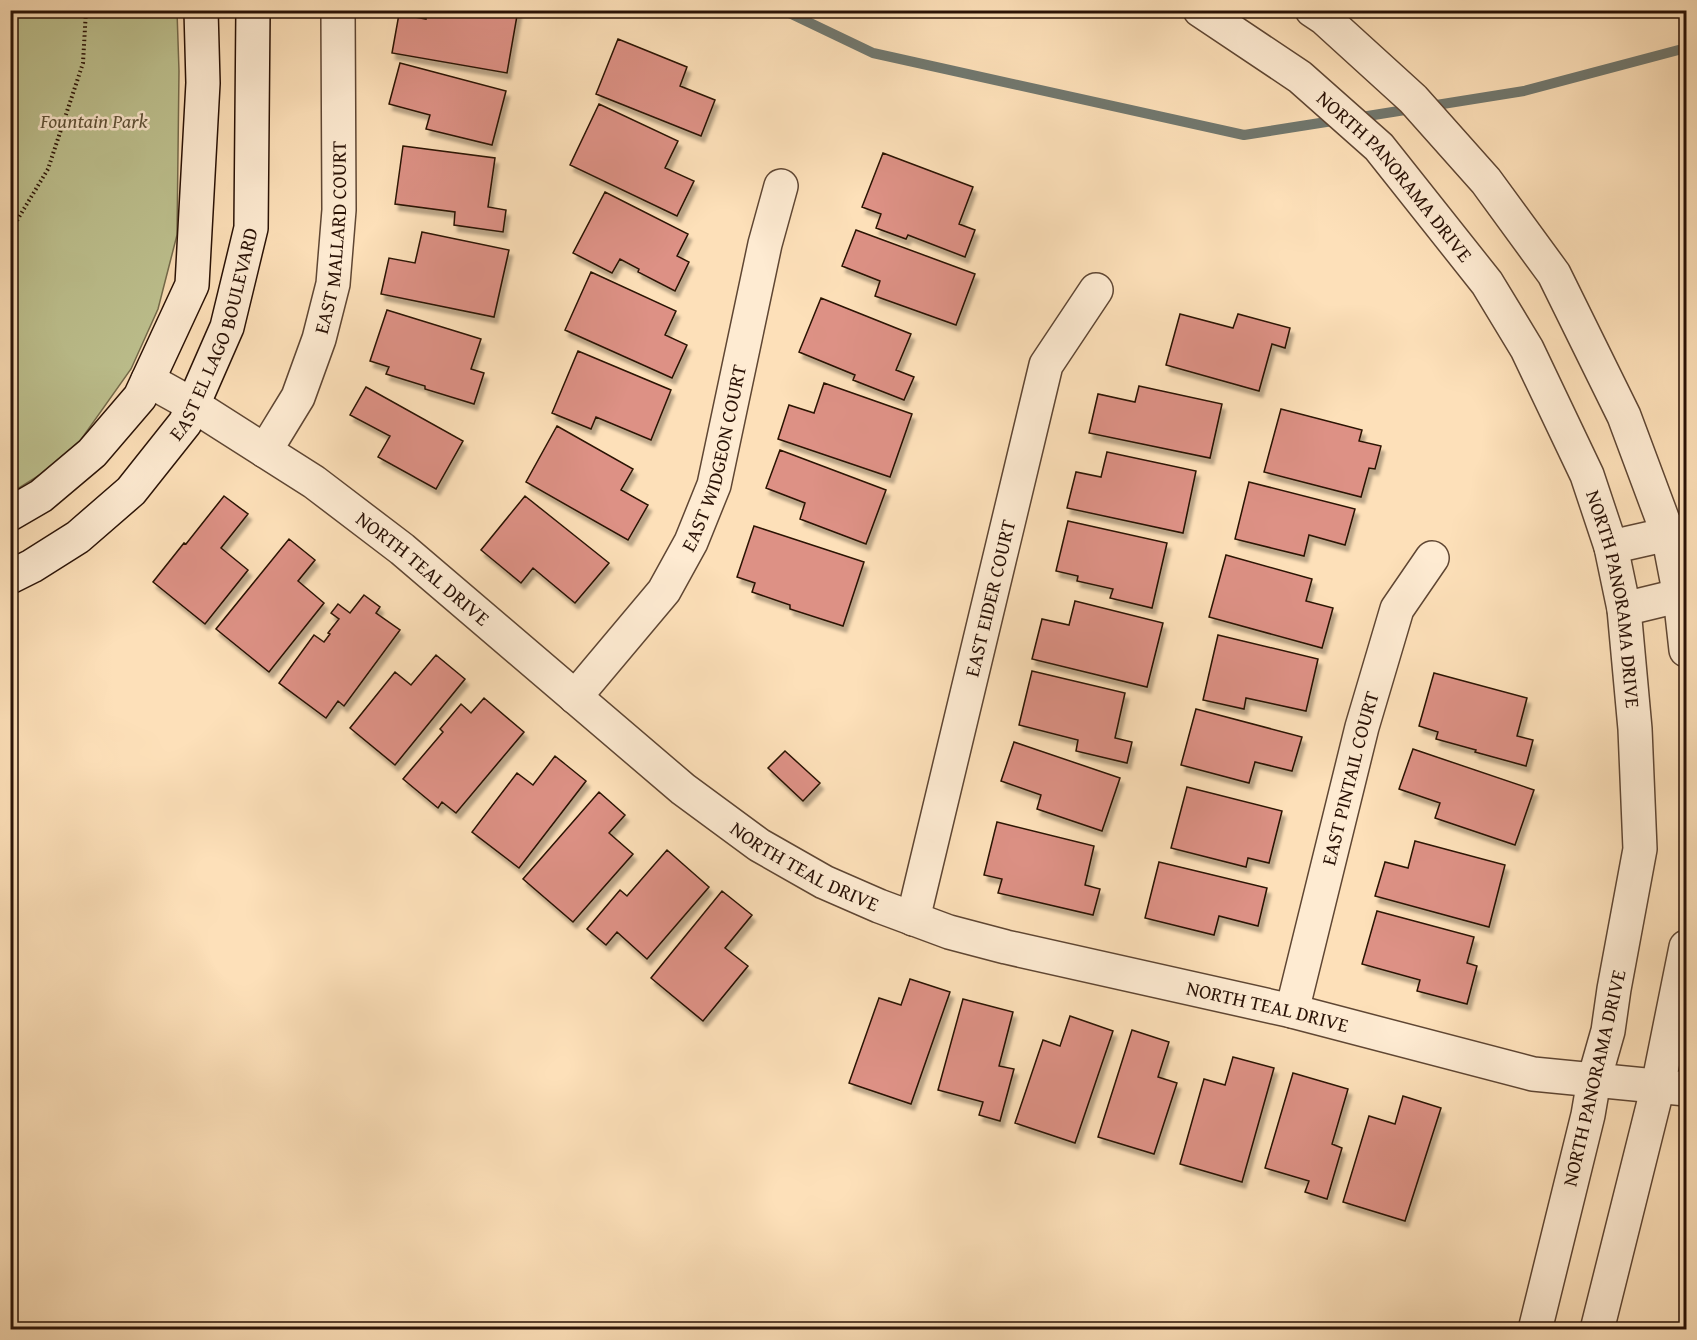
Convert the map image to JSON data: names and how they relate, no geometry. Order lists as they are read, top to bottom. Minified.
{"streets":{"street":["NORTH PANORAMA DRIVE","EAST MALLARD COURT","EAST EL LAGO BOULEVARD","EAST WIDGEON COURT","NORTH TEAL DRIVE","EAST EIDER COURT","EAST PINTAIL COURT"]},"crossings":[["NORTH PANORAMA DRIVE","NORTH TEAL DRIVE"],["EAST MALLARD COURT","NORTH TEAL DRIVE"],["EAST EL LAGO BOULEVARD","NORTH TEAL DRIVE"],["EAST WIDGEON COURT","NORTH TEAL DRIVE"],["NORTH TEAL DRIVE","EAST EIDER COURT"],["NORTH TEAL DRIVE","EAST PINTAIL COURT"]],"parks":["Fountain Park"]}
